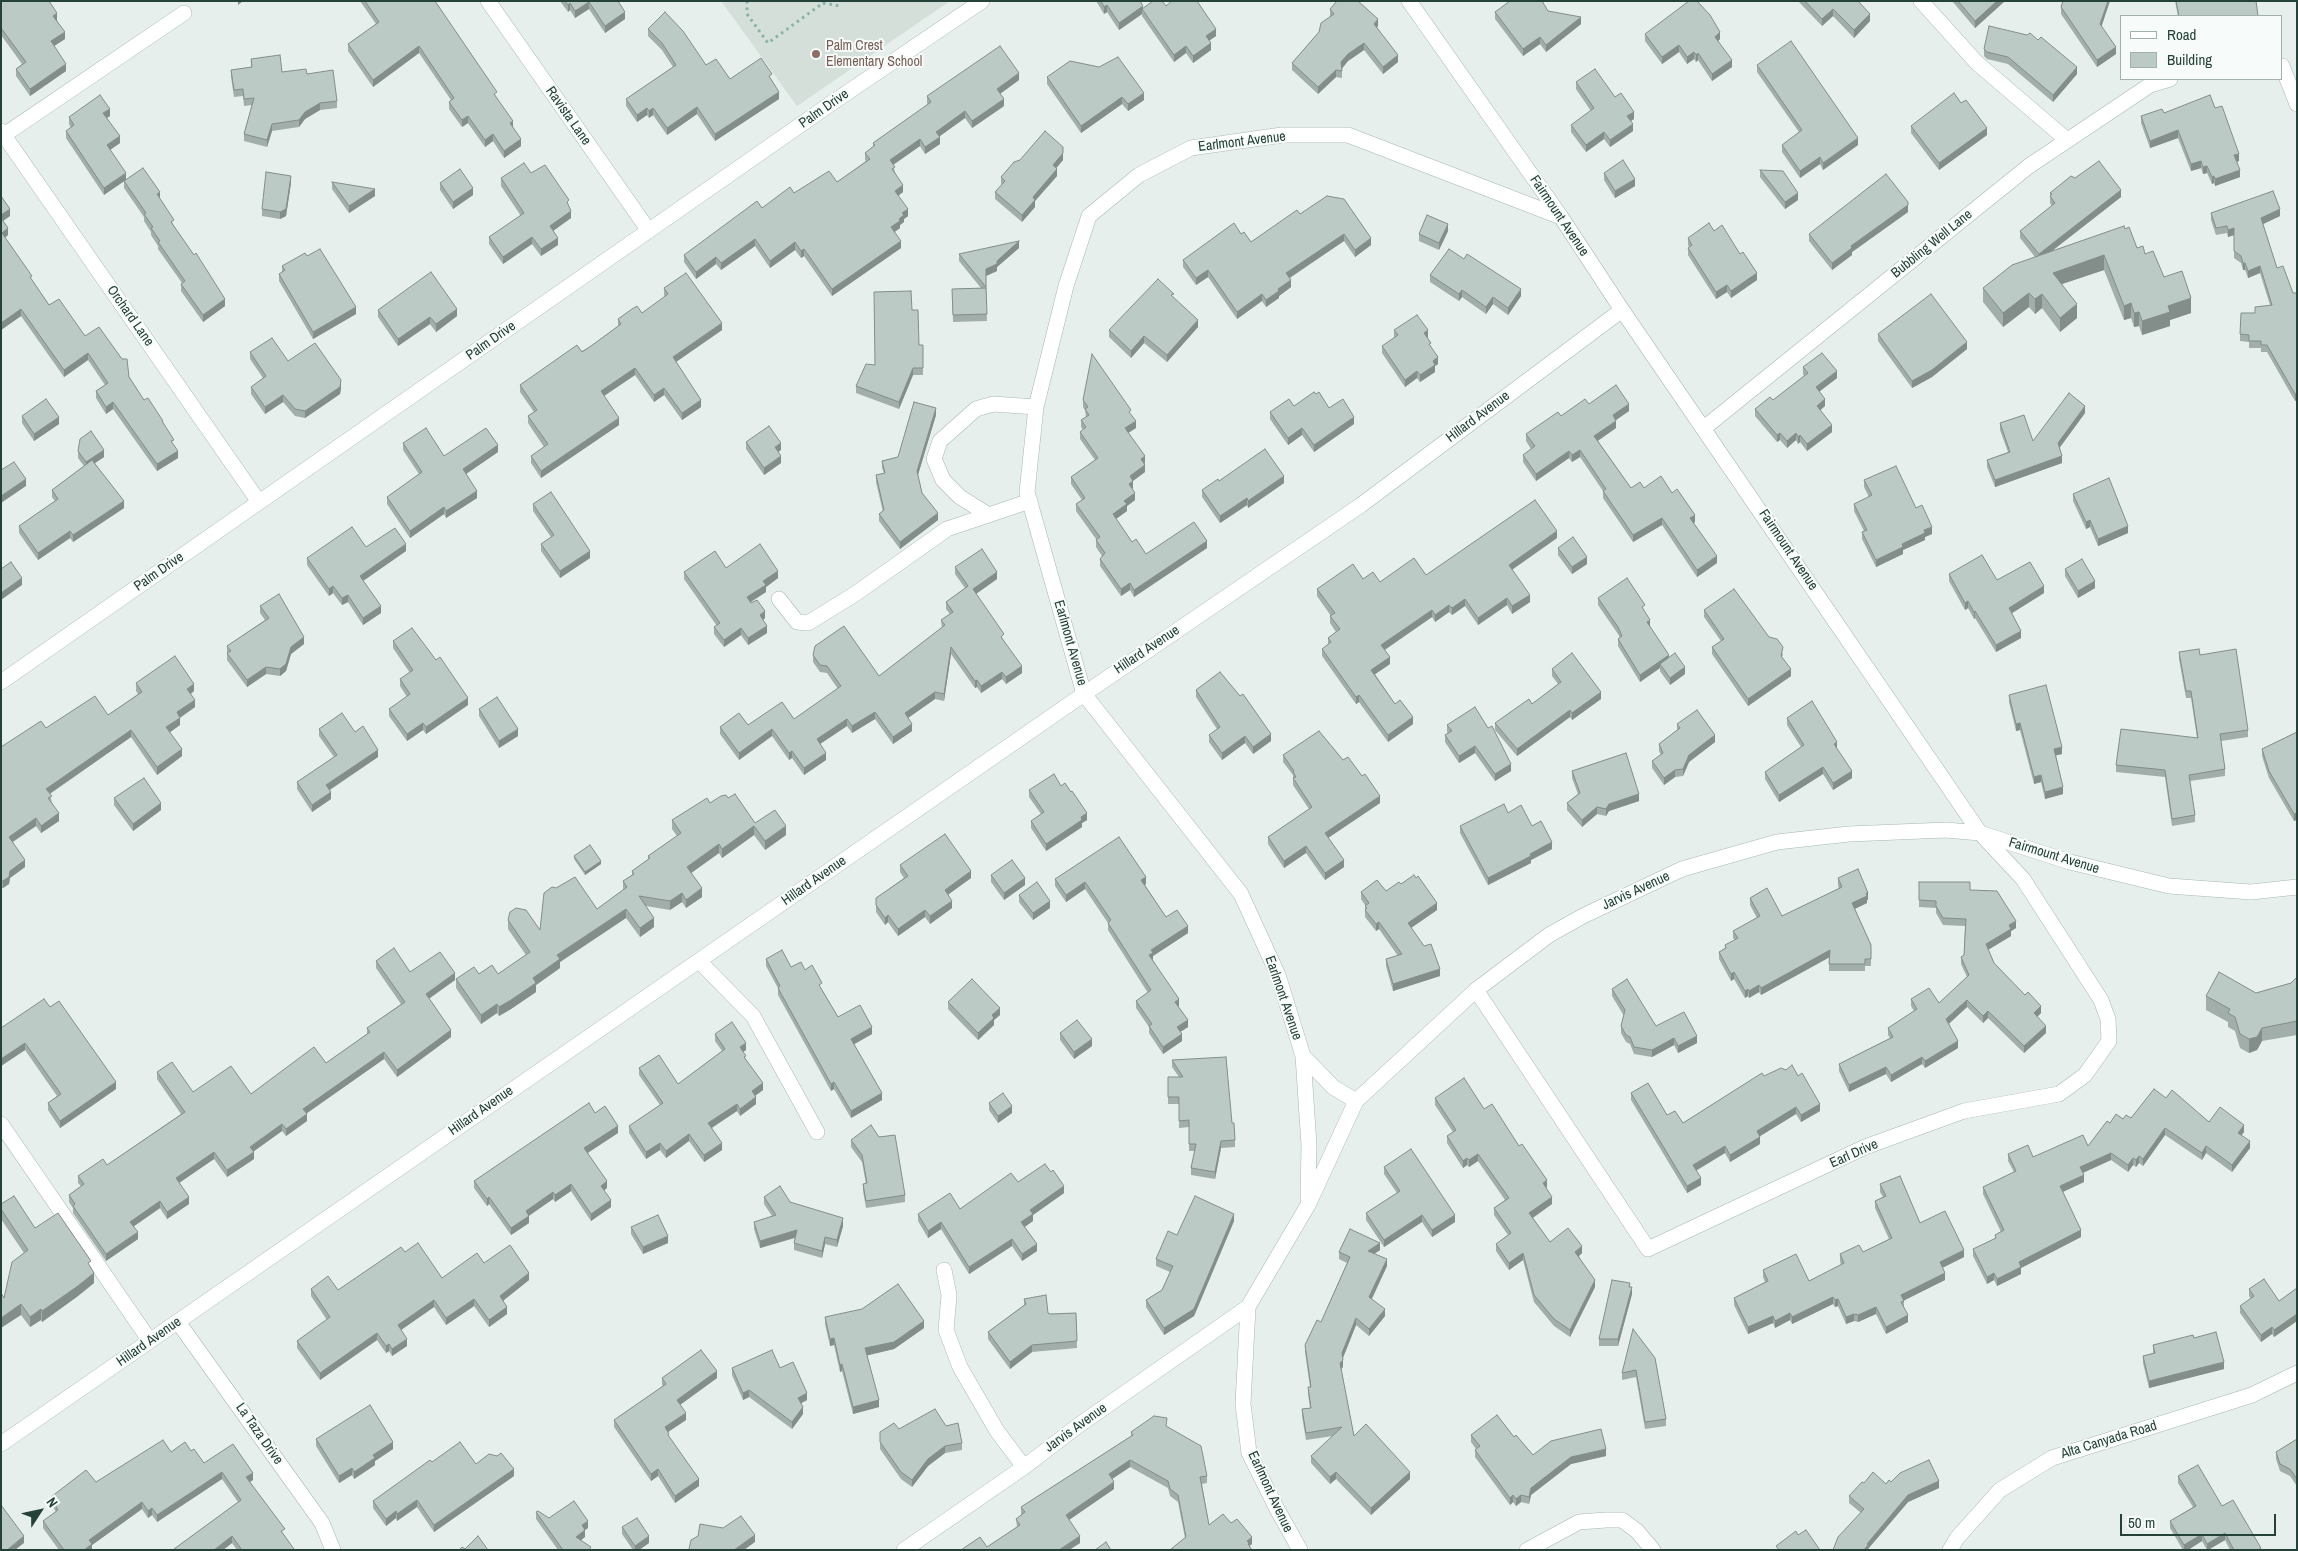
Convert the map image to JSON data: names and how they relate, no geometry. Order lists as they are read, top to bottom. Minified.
{"streets":{"street":["Palm Drive","Ravista Lane","Earlmont Avenue","Fairmount Avenue","Bubbling Well Lane","Orchard Lane","Hillard Avenue","Jarvis Avenue","Earl Drive","La Taza Drive","Alta Canyada Road"]},"crossings":[["Palm Drive","Ravista Lane"],["Palm Drive","Orchard Lane"],["Earlmont Avenue","Fairmount Avenue"],["Earlmont Avenue","Hillard Avenue"],["Earlmont Avenue","Jarvis Avenue"],["Fairmount Avenue","Bubbling Well Lane"],["Fairmount Avenue","Hillard Avenue"],["Fairmount Avenue","Jarvis Avenue"],["Fairmount Avenue","Earl Drive"],["Hillard Avenue","La Taza Drive"],["Jarvis Avenue","Earl Drive"]],"places":["Palm Crest Elementary School"],"legend":["Road","Building"],"scale_bar":"50 m","north":"top right"}
